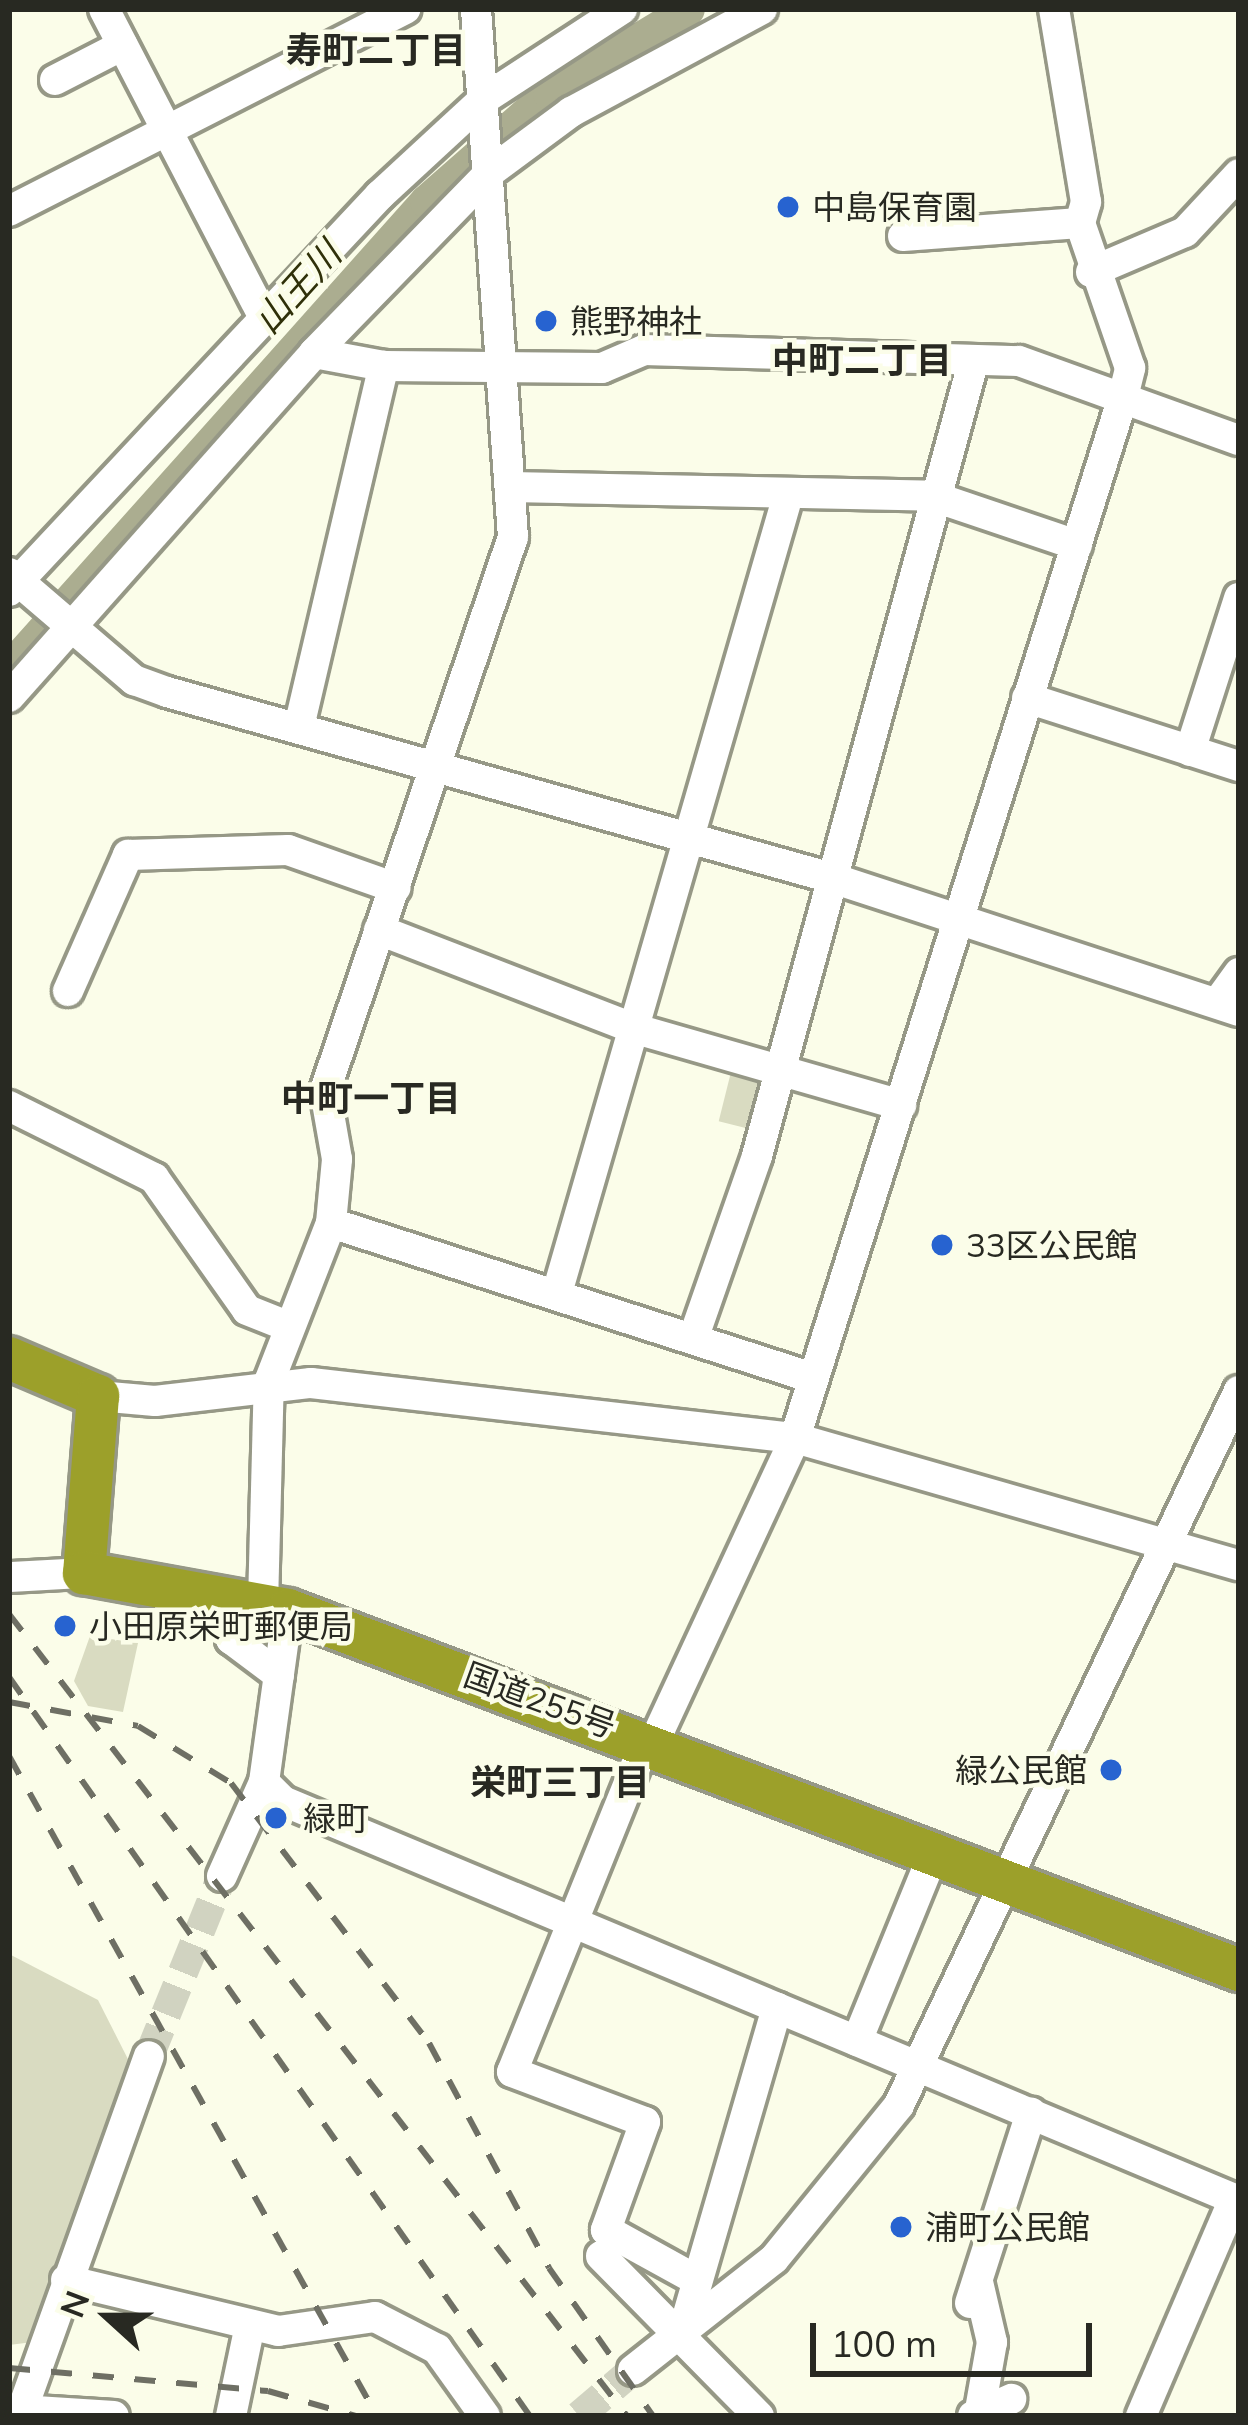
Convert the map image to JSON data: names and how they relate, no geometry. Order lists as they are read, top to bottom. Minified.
{"streets":{"highway":["国道255号"]},"districts":["寿町二丁目","中町二丁目","中町一丁目","栄町三丁目"],"water":["山王川"],"places":["中島保育園","熊野神社","33区公民館","小田原栄町郵便局","緑公民館","緑町","浦町公民館"],"scale_bar":"100 m","north":"left"}
